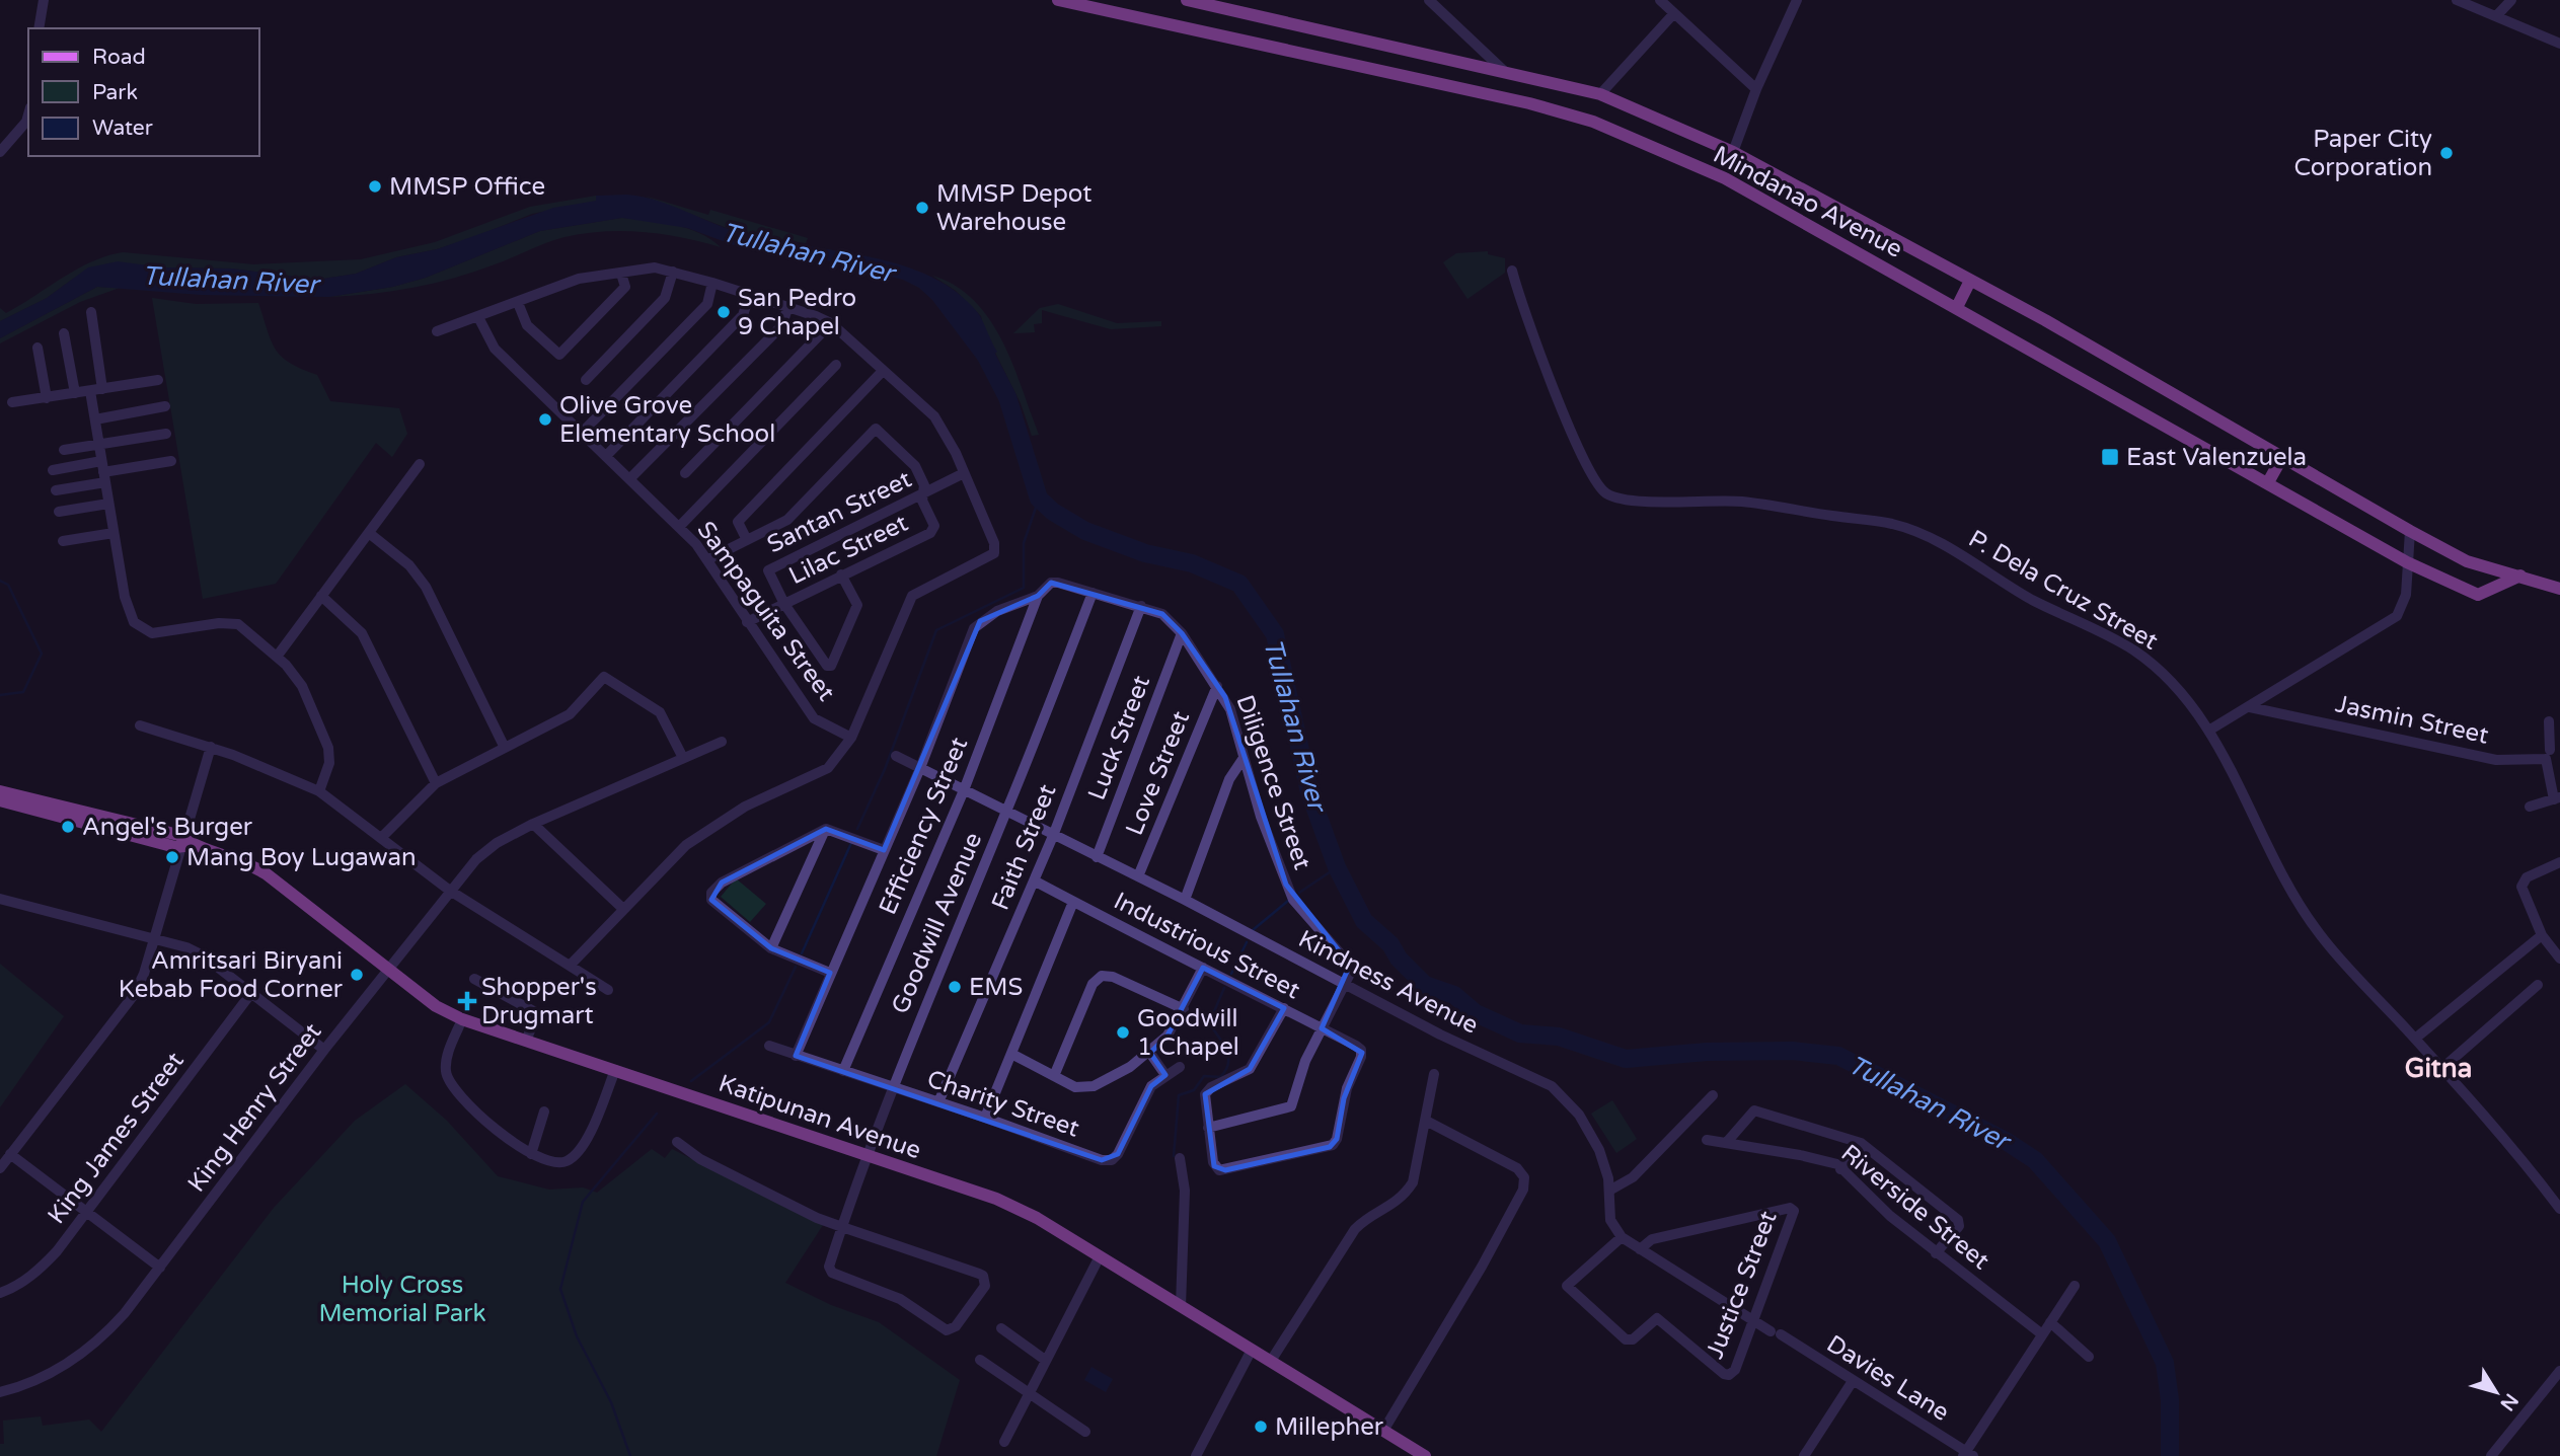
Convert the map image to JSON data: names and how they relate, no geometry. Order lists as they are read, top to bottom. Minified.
{"streets":{"main road":["Mindanao Avenue","Katipunan Avenue"],"street":["Santan Street","Lilac Street","P. Dela Cruz Street","Sampaguita Street","Jasmin Street","Luck Street","Love Street","Diligence Street","Efficiency Street","Faith Street","Goodwill Avenue","Industrious Street","Kindness Avenue","Charity Street","King Henry Street","King James Street","Riverside Street","Justice Street","Davies Lane"]},"crossings":[["Santan Street","Lilac Street"],["Lilac Street","Sampaguita Street"],["Luck Street","Diligence Street"],["Luck Street","Kindness Avenue"],["Love Street","Diligence Street"],["Love Street","Kindness Avenue"],["Diligence Street","Efficiency Street"],["Diligence Street","Faith Street"],["Diligence Street","Goodwill Avenue"],["Diligence Street","Kindness Avenue"],["Diligence Street","Charity Street"],["Efficiency Street","Kindness Avenue"],["Efficiency Street","Charity Street"],["Faith Street","Industrious Street"],["Faith Street","Kindness Avenue"],["Faith Street","Charity Street"],["Goodwill Avenue","Kindness Avenue"],["Goodwill Avenue","Charity Street"],["Goodwill Avenue","Katipunan Avenue"],["Kindness Avenue","Justice Street"],["King Henry Street","Katipunan Avenue"],["Justice Street","Davies Lane"]],"districts":["Gitna"],"water":["Tullahan River"],"parks":["Holy Cross Memorial Park"],"places":{"other":["Paper City Corporation","MMSP Office","MMSP Depot Warehouse","San Pedro 9 Chapel","Olive Grove Elementary School","Angel's Burger","Mang Boy Lugawan","Amritsari Biryani Kebab Food Corner","EMS","Goodwill 1 Chapel","Millepher"],"transit":["East Valenzuela"],"health":["Shopper's Drugmart"]},"legend":["Road","Park","Water"],"north":"bottom right"}
